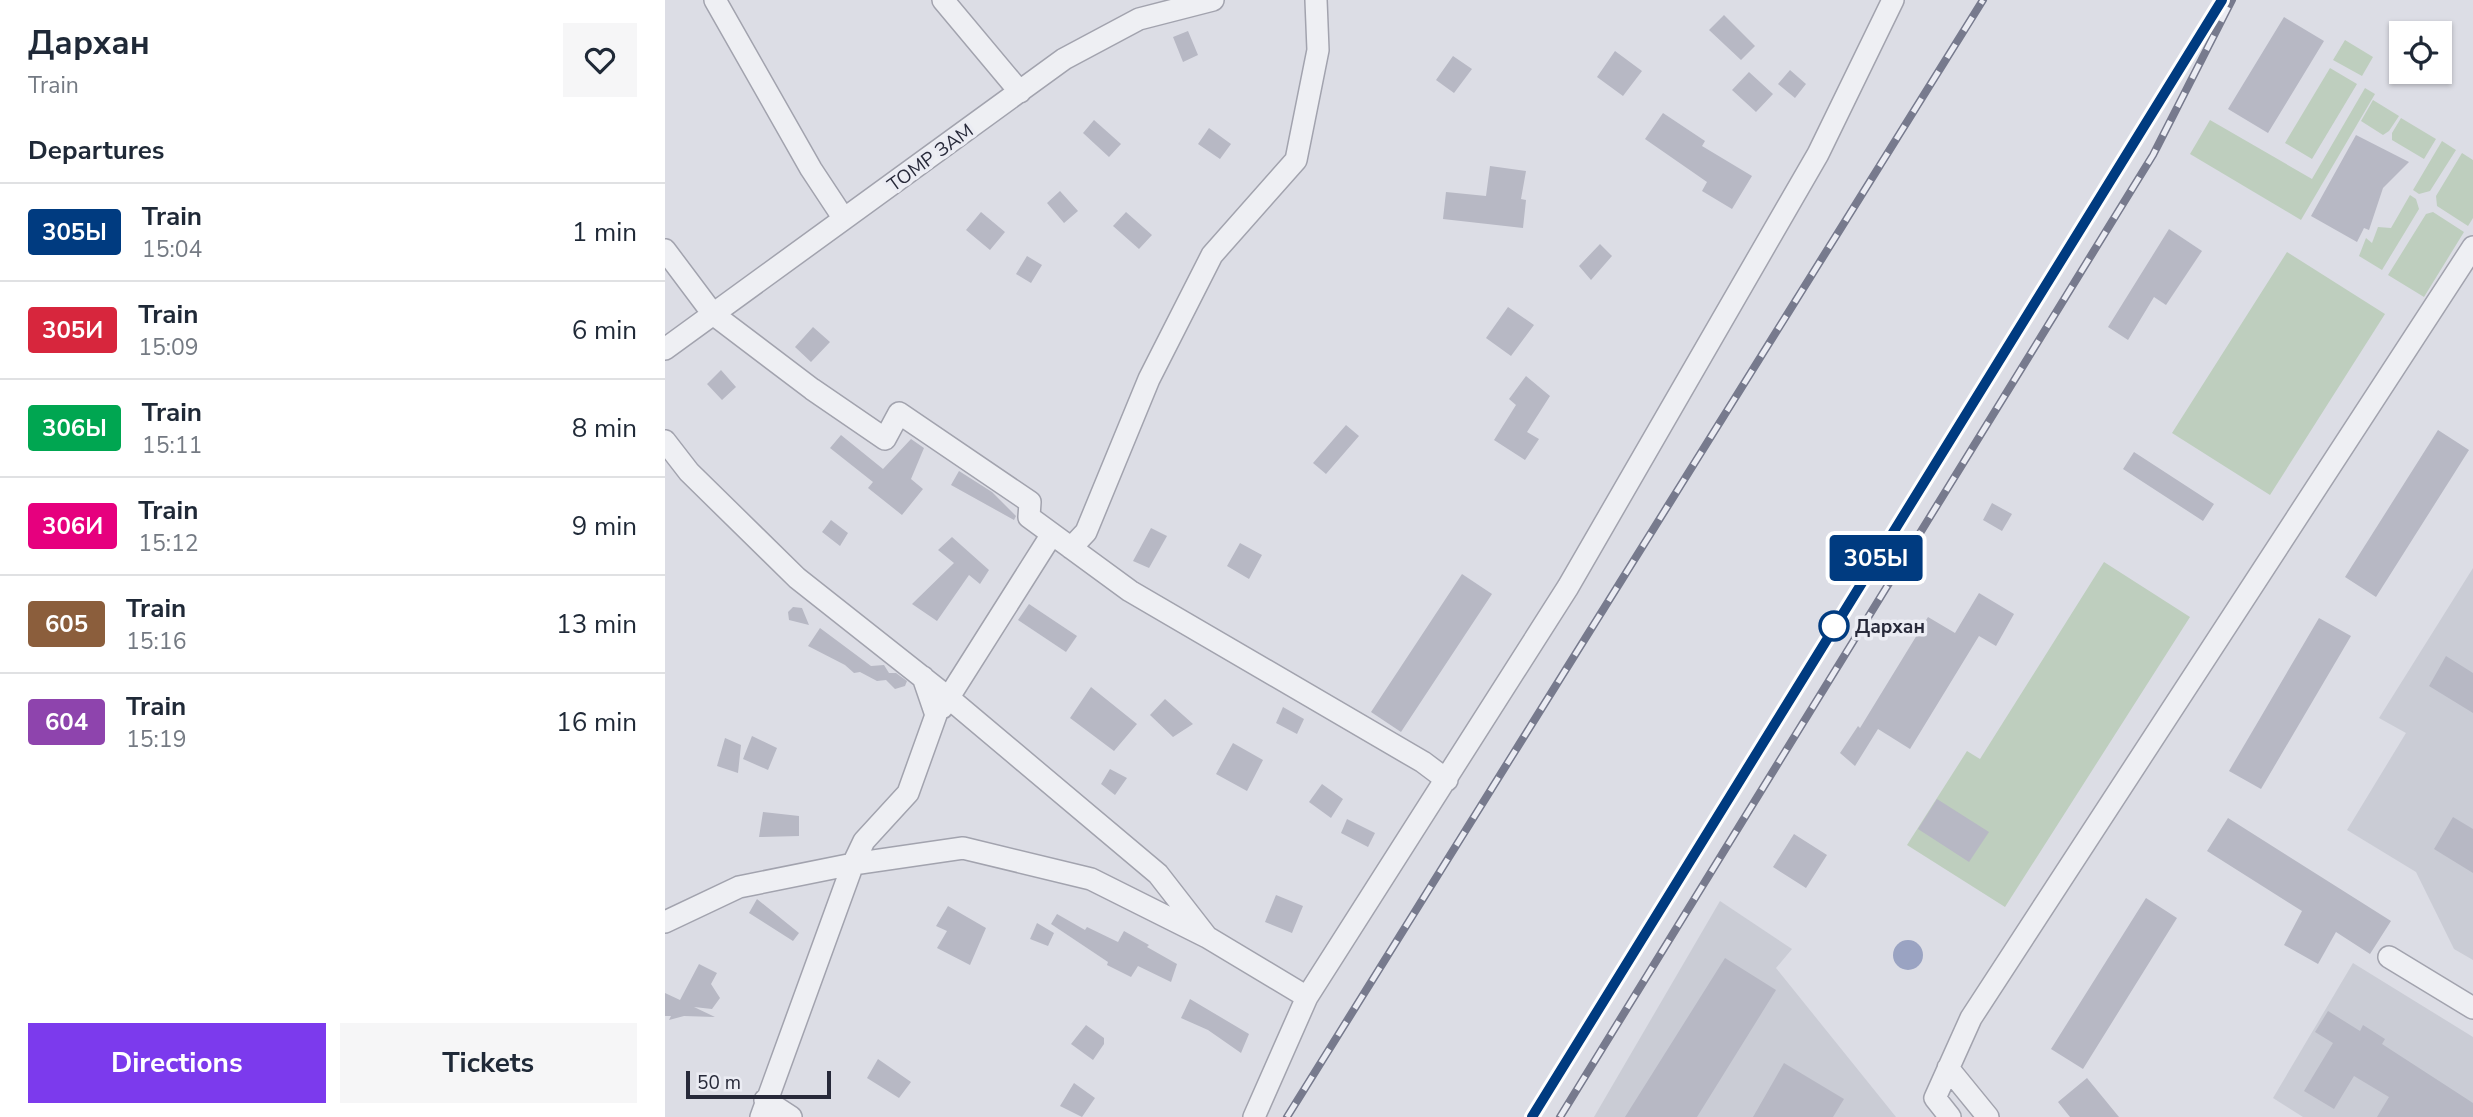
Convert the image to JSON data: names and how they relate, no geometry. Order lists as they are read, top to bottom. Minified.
{"streets":{"street":["ТОМР ЗАМ"]},"places":["Дархан"],"scale_bar":"50 m","page":{"heading":[["Дархан","Train"],"Departures"],"on_map":"305Ы","list":[{"mark":"305Ы","name":"Train","note":"15:04","value":"1 min"},{"mark":"305И","name":"Train","note":"15:09","value":"6 min"},{"mark":"306Ы","name":"Train","note":"15:11","value":"8 min"},{"mark":"306И","name":"Train","note":"15:12","value":"9 min"},{"mark":"605","name":"Train","note":"15:16","value":"13 min"},{"mark":"604","name":"Train","note":"15:19","value":"16 min"}],"buttons":["Directions","Tickets"],"scale":"50 m"}}
